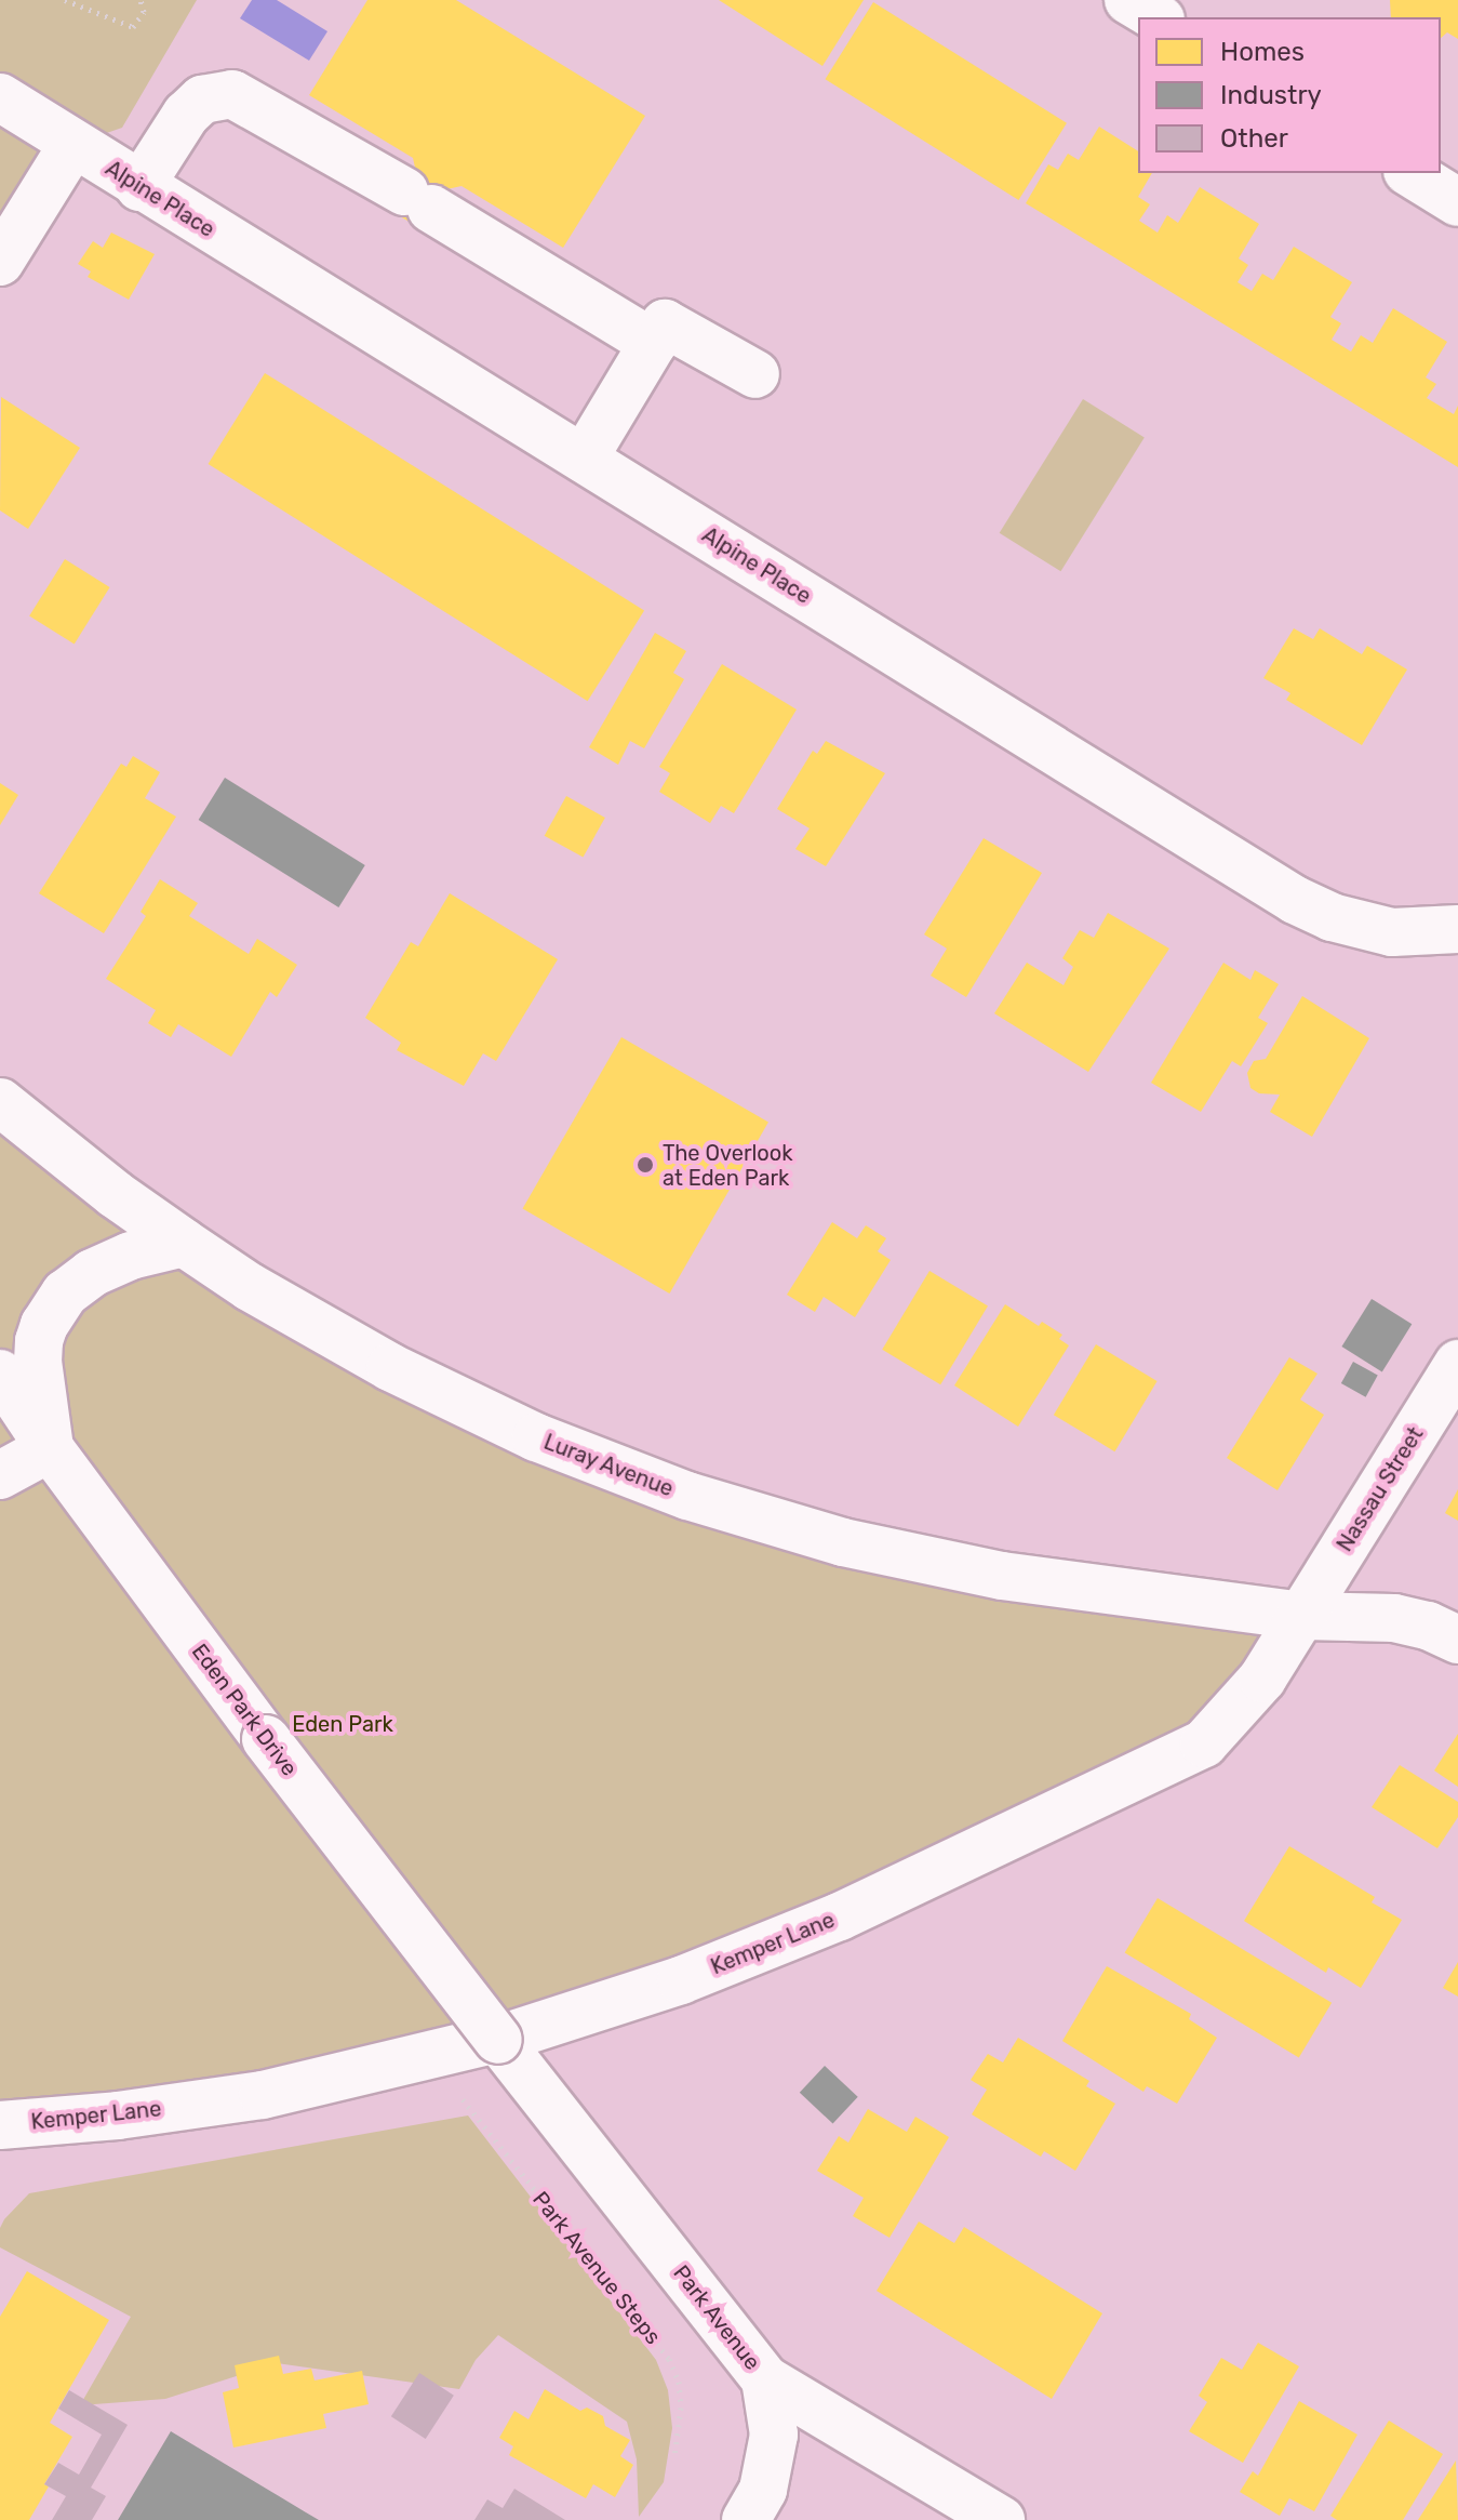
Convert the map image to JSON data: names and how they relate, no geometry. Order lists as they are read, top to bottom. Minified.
{"streets":{"street":["Alpine Place","Luray Avenue","Nassau Street","Eden Park Drive","Kemper Lane","Park Avenue"],"path":["Park Avenue Steps"]},"crossings":[["Luray Avenue","Nassau Street"],["Luray Avenue","Kemper Lane"],["Nassau Street","Kemper Lane"],["Eden Park Drive","Park Avenue"]],"parks":["Eden Park"],"places":["The Overlook at Eden Park"],"legend":["Homes","Industry","Other"]}
